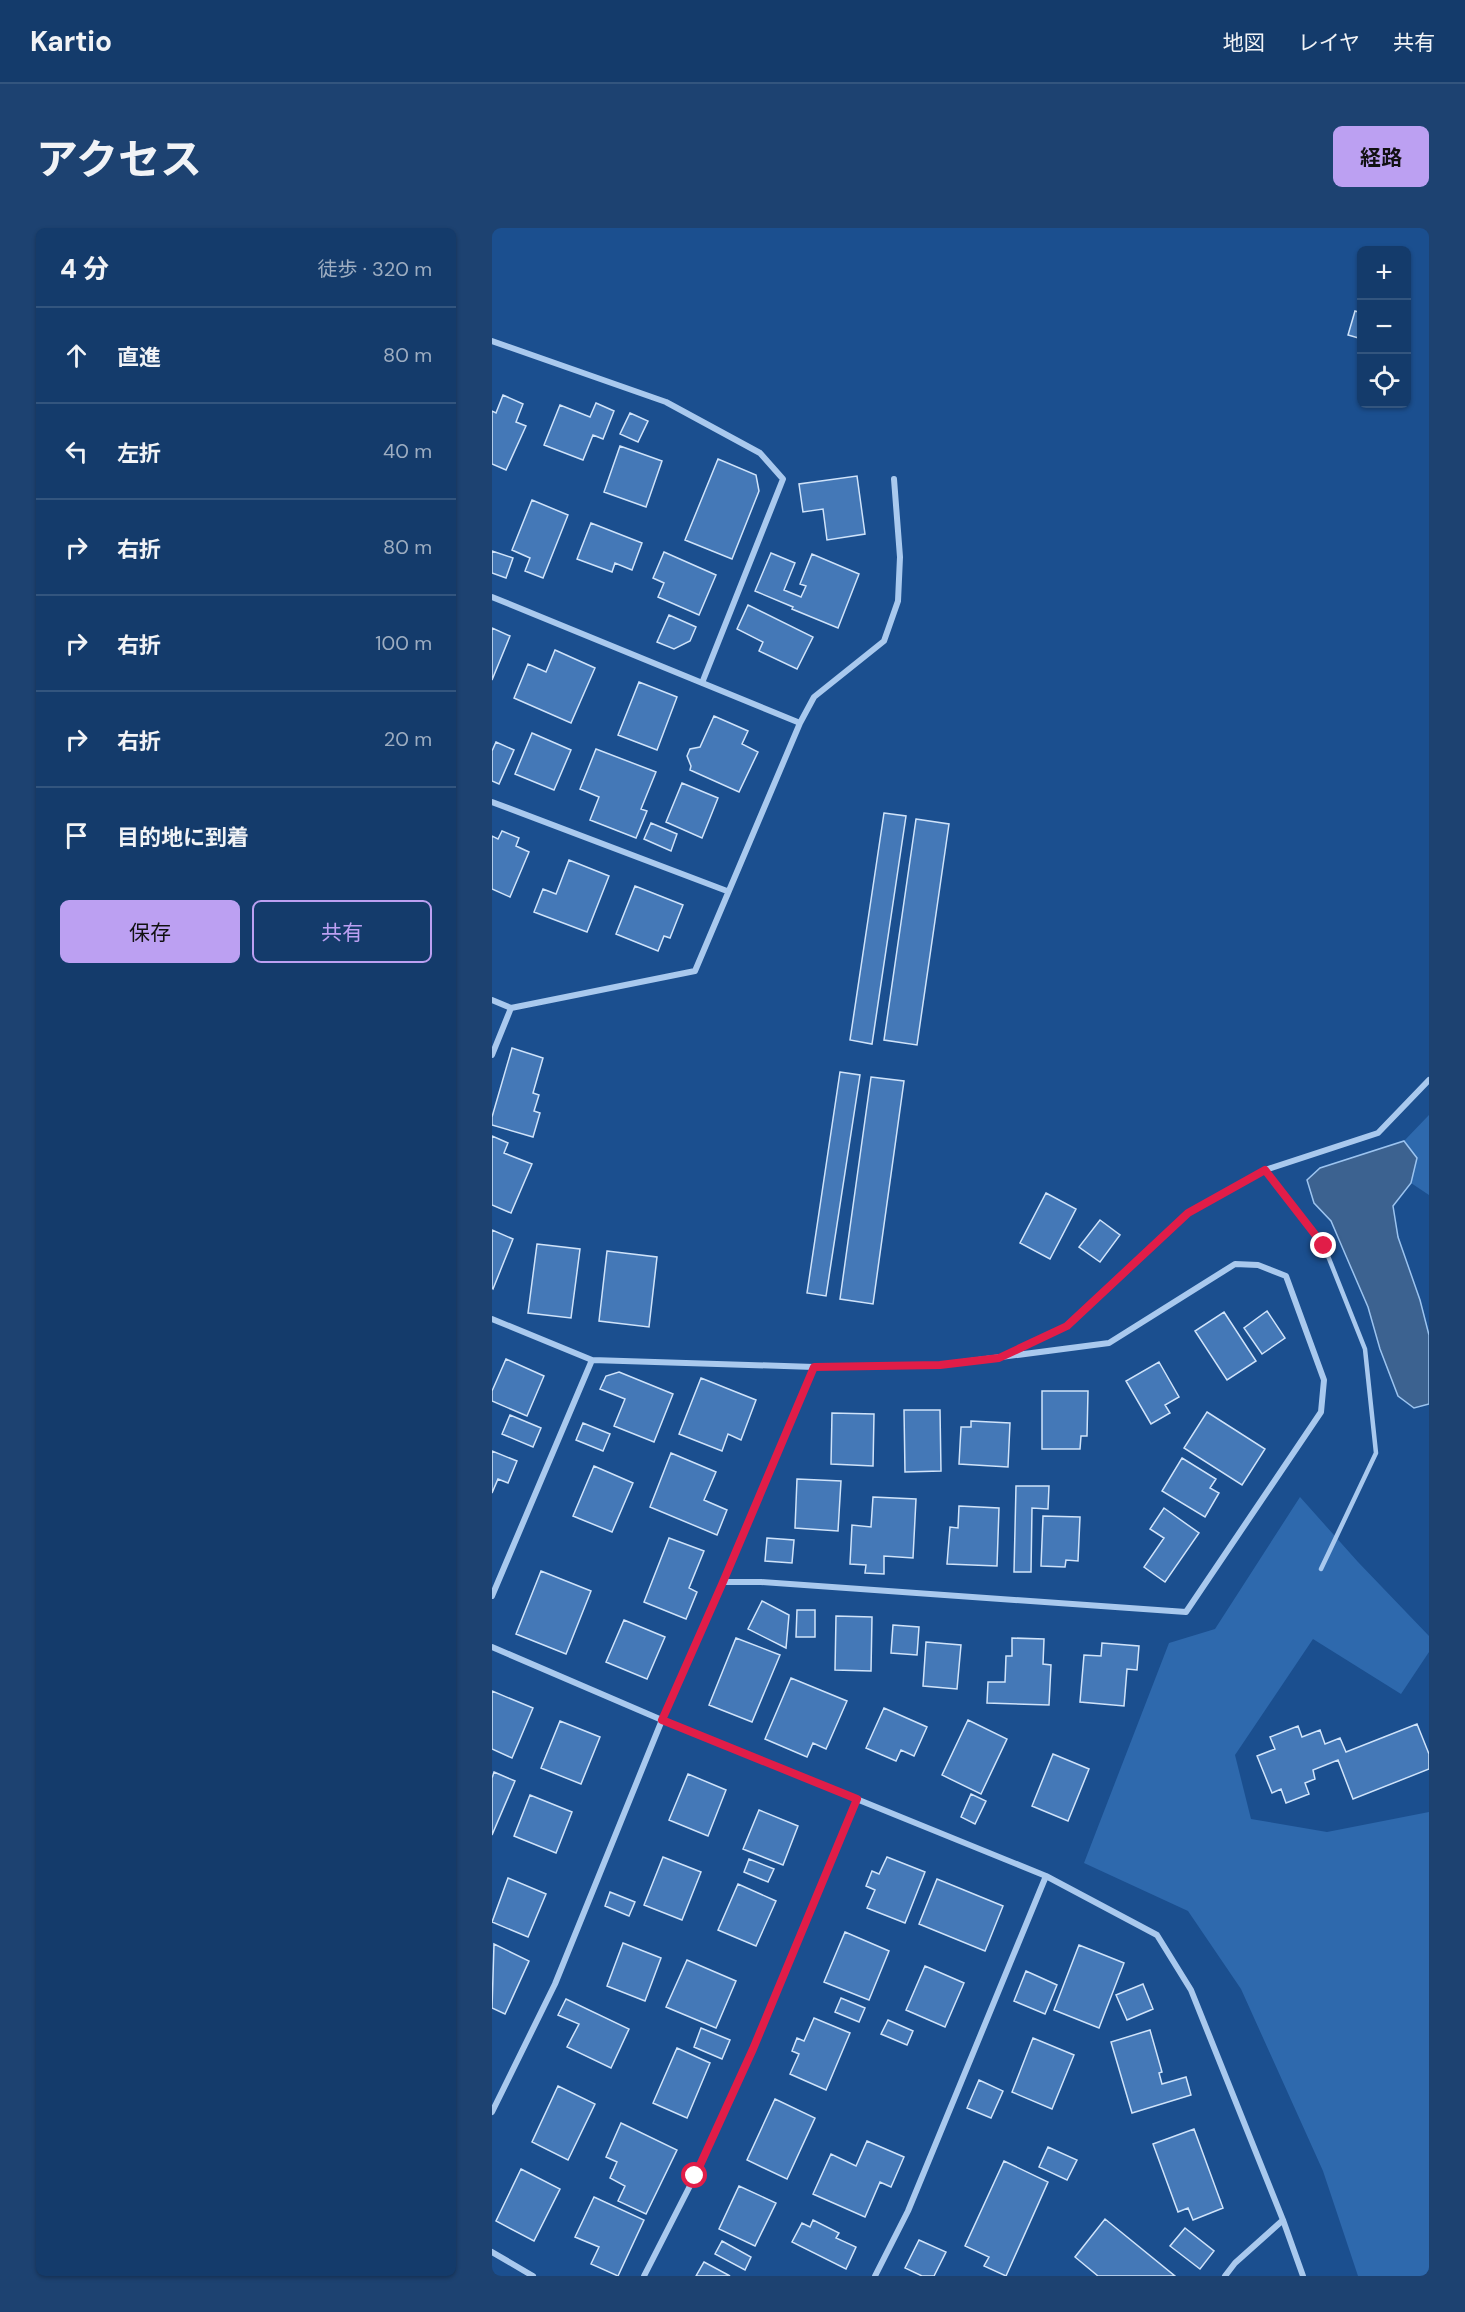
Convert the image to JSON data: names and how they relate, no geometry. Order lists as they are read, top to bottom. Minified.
{"page":{"header":"Kartio","nav":["地図","レイヤ","共有"],"title":"アクセス","buttons":["経路",["保存","共有"]],"heading":["4 分","徒歩 · 320 m"],"map_buttons":["+","−"],"list":[["直進","80 m"],["左折","40 m"],["右折","80 m"],["右折","100 m"],["右折","20 m"],"目的地に到着"]}}
